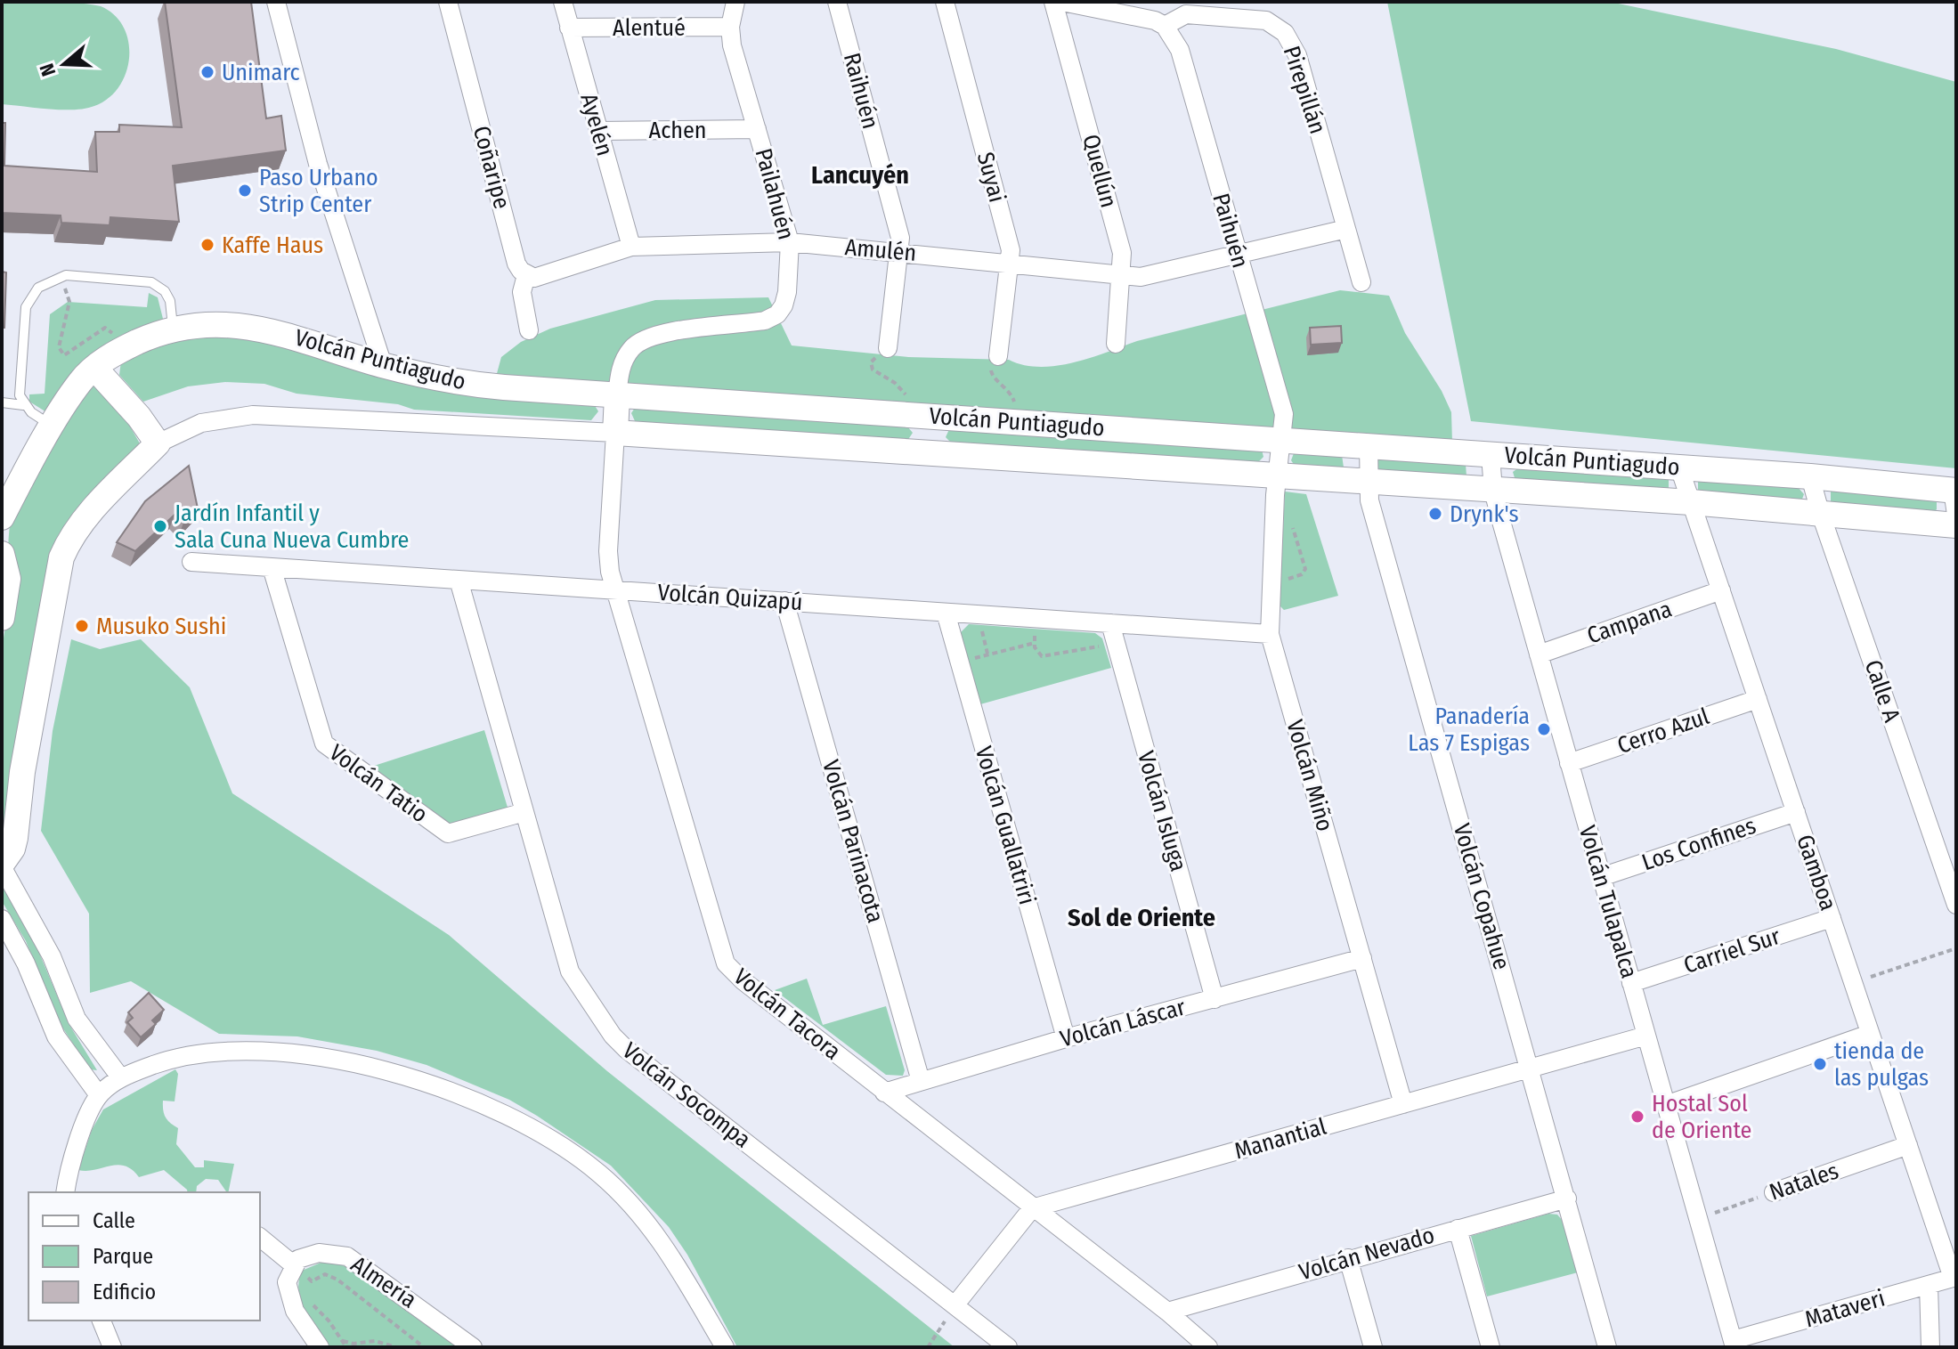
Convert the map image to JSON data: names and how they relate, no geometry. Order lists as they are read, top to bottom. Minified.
{"streets":{"main road":["Volcán Puntiagudo","Volcán Tacora"],"street":["Alentué","Pirepillán","Raihuén","Ayelén","Achen","Coñaripe","Quellún","Suyai","Pailahuén","Paihuén","Amulén","Volcán Quizapú","Campana","Calle A","Cerro Azul","Volcán Miño","Volcán Tatio","Volcán Isluga","Volcán Guallatriri","Volcán Parinacota","Los Confines","Gamboa","Volcán Copahue","Volcán Tulapalca","Carriel Sur","Volcán Láscar","Volcán Socompa","Manantial","Natales","Volcán Nevado","Almería","Mataveri"]},"crossings":[["Alentué","Ayelén"],["Alentué","Pailahuén"],["Pirepillán","Paihuén"],["Raihuén","Amulén"],["Ayelén","Achen"],["Ayelén","Amulén"],["Achen","Pailahuén"],["Coñaripe","Amulén"],["Quellún","Amulén"],["Suyai","Amulén"],["Pailahuén","Amulén"],["Pailahuén","Volcán Puntiagudo"],["Pailahuén","Volcán Tacora"],["Paihuén","Amulén"],["Paihuén","Volcán Puntiagudo"],["Paihuén","Volcán Miño"],["Volcán Puntiagudo","Calle A"],["Volcán Puntiagudo","Volcán Miño"],["Volcán Puntiagudo","Gamboa"],["Volcán Puntiagudo","Volcán Copahue"],["Volcán Puntiagudo","Volcán Tulapalca"],["Volcán Puntiagudo","Volcán Tacora"],["Volcán Quizapú","Volcán Miño"],["Volcán Quizapú","Volcán Tatio"],["Volcán Quizapú","Volcán Isluga"],["Volcán Quizapú","Volcán Guallatriri"],["Volcán Quizapú","Volcán Parinacota"],["Volcán Quizapú","Volcán Tacora"],["Volcán Quizapú","Volcán Socompa"],["Campana","Gamboa"],["Campana","Volcán Tulapalca"],["Cerro Azul","Gamboa"],["Cerro Azul","Volcán Tulapalca"],["Volcán Miño","Volcán Láscar"],["Volcán Miño","Manantial"],["Volcán Tatio","Volcán Socompa"],["Volcán Isluga","Volcán Láscar"],["Volcán Guallatriri","Volcán Láscar"],["Volcán Parinacota","Volcán Láscar"],["Los Confines","Gamboa"],["Los Confines","Volcán Tulapalca"],["Gamboa","Carriel Sur"],["Gamboa","Natales"],["Gamboa","Mataveri"],["Volcán Copahue","Manantial"],["Volcán Copahue","Volcán Nevado"],["Volcán Tulapalca","Carriel Sur"],["Volcán Tulapalca","Manantial"],["Volcán Tulapalca","Natales"],["Volcán Tulapalca","Mataveri"],["Volcán Tacora","Volcán Láscar"],["Volcán Tacora","Manantial"],["Volcán Tacora","Volcán Nevado"]],"districts":["Lancuyén","Sol de Oriente"],"places":["Unimarc","Paso Urbano Strip Center","Kaffe Haus","Drynk's","Jardín Infantil y Sala Cuna Nueva Cumbre","Musuko Sushi","Panadería Las 7 Espigas","tienda de las pulgas","Hostal Sol de Oriente"],"legend":["Calle","Parque","Edificio"],"north":"left"}
